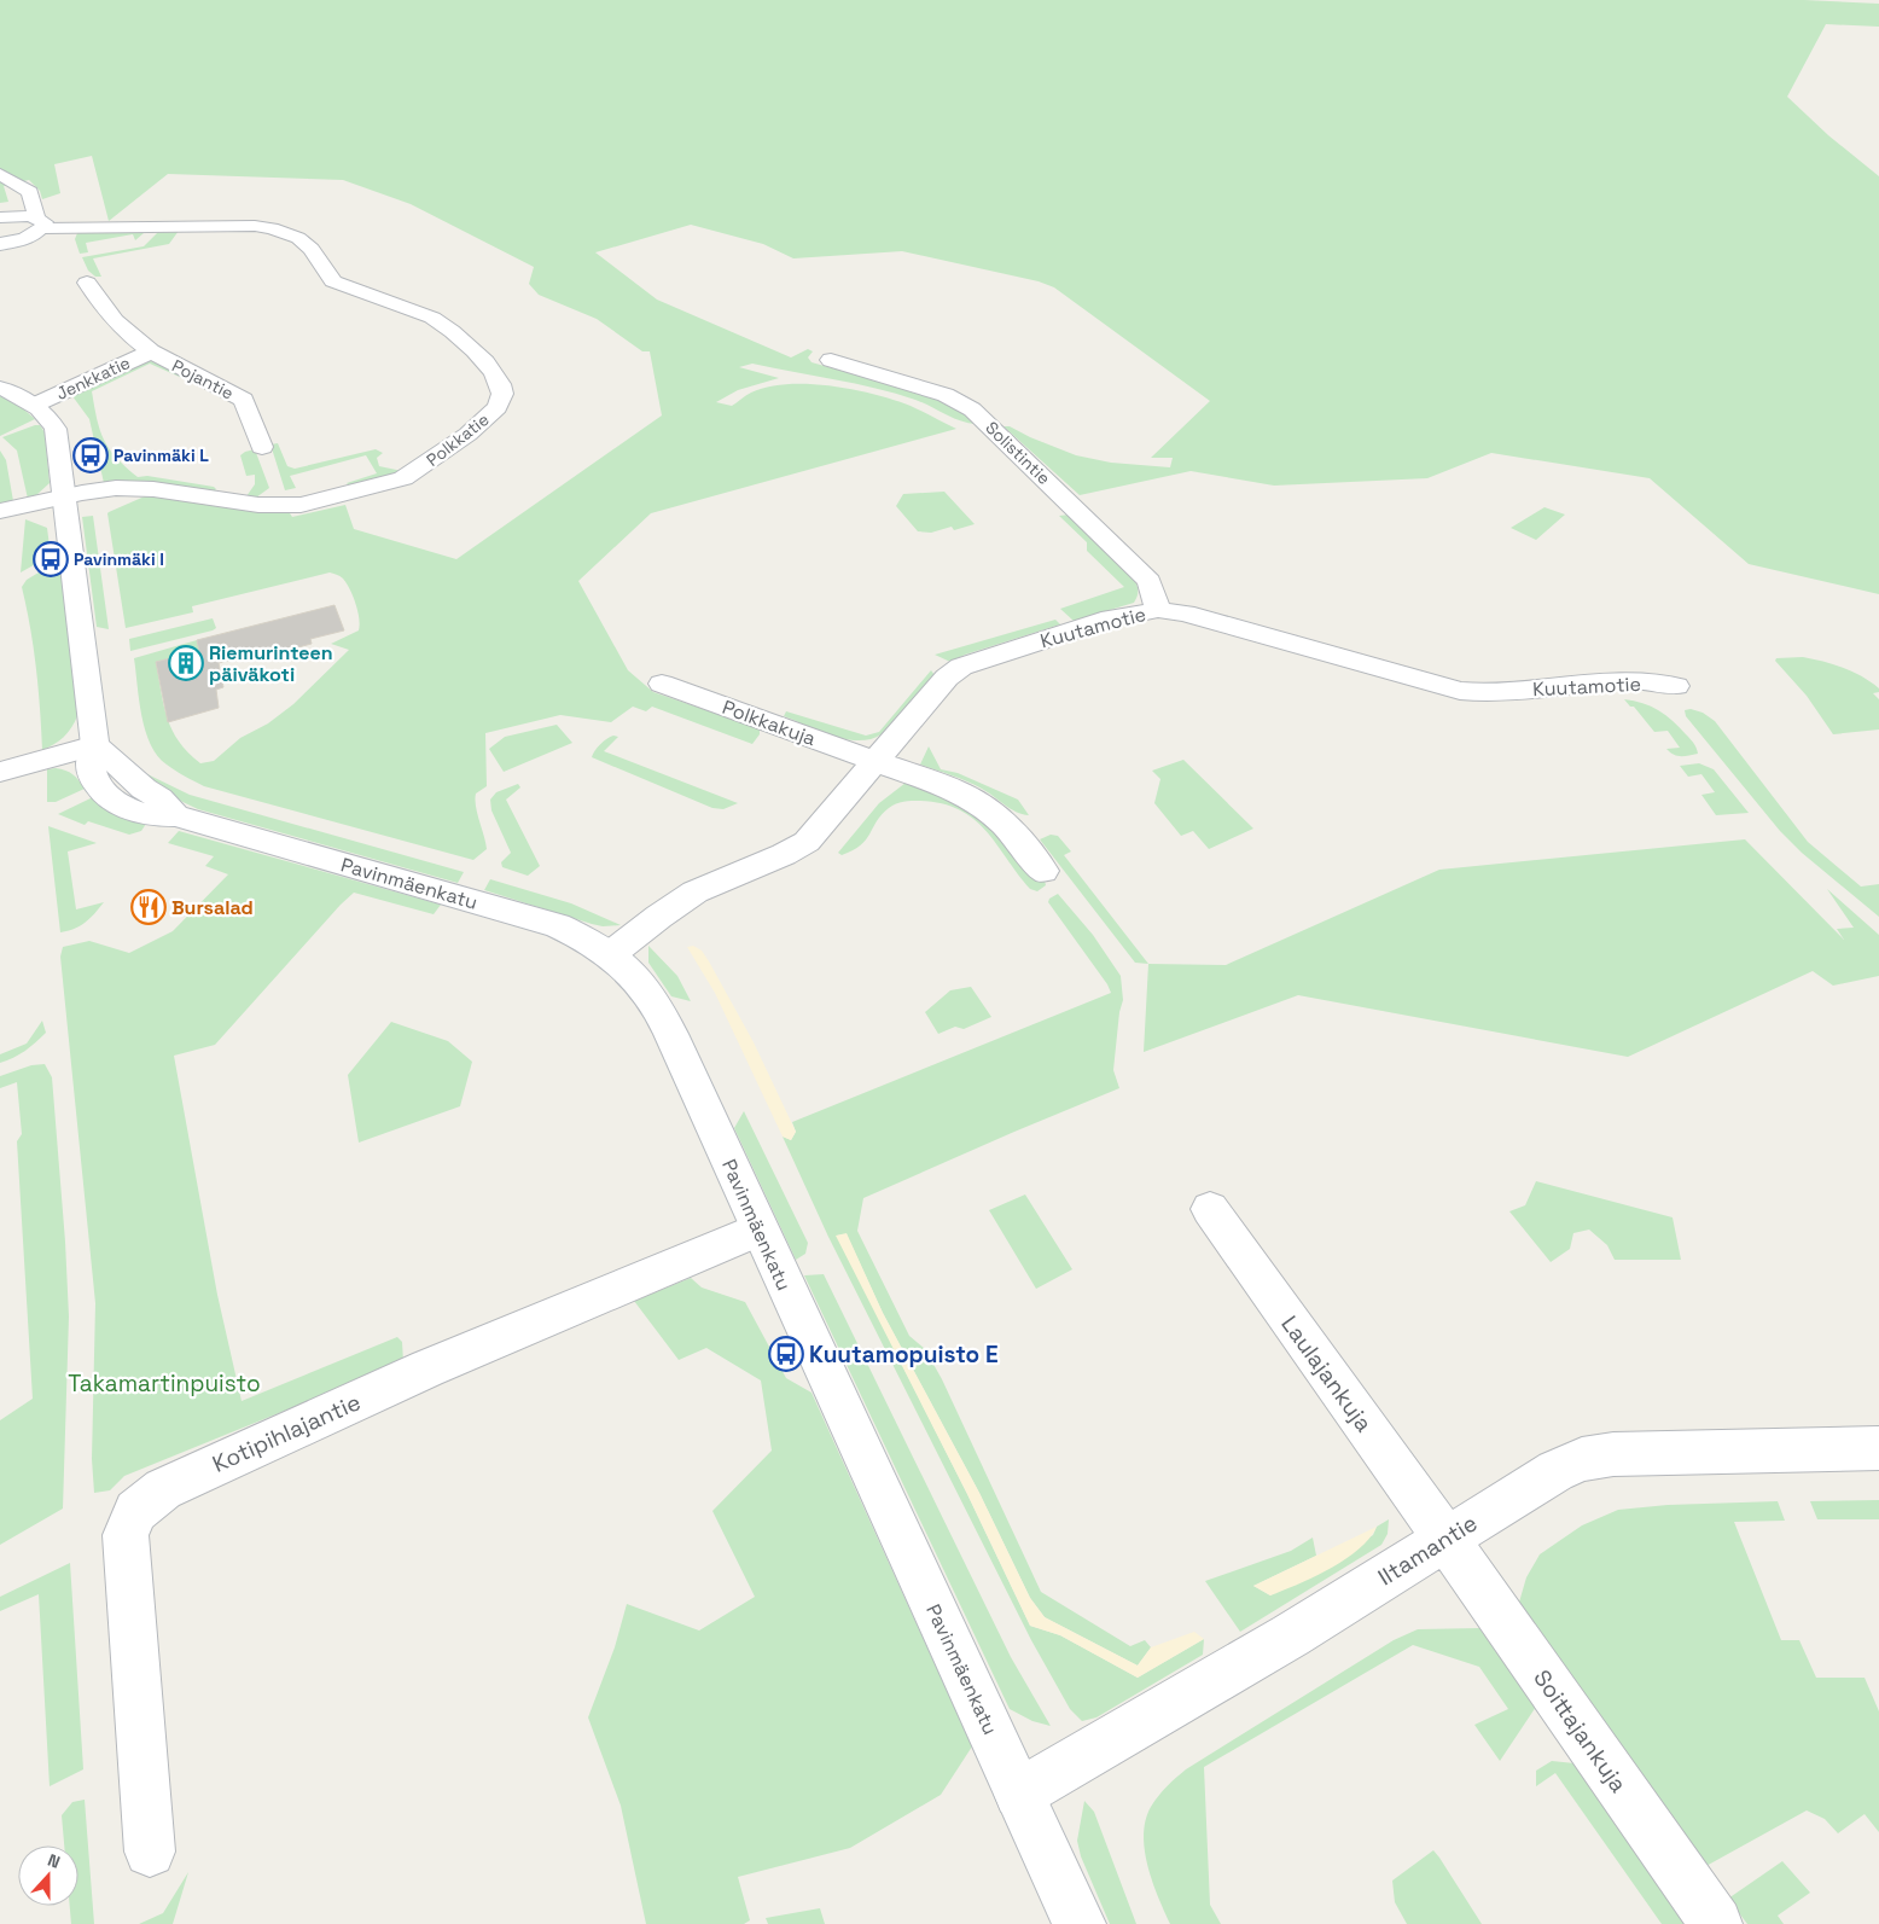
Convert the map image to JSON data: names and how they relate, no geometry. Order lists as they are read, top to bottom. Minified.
{"streets":{"street":["Jenkkatie","Pojantie","Polkkatie","Solistintie","Kuutamotie","Polkkakuja","Pavinmäenkatu","Laulajankuja","Kotipihlajantie","Iltamantie","Soittajankuja"]},"crossings":[["Jenkkatie","Pojantie"],["Jenkkatie","Pavinmäenkatu"],["Polkkatie","Pavinmäenkatu"],["Solistintie","Kuutamotie"],["Kuutamotie","Polkkakuja"],["Kuutamotie","Pavinmäenkatu"],["Pavinmäenkatu","Kotipihlajantie"],["Pavinmäenkatu","Iltamantie"],["Laulajankuja","Iltamantie"],["Laulajankuja","Soittajankuja"],["Iltamantie","Soittajankuja"]],"parks":["Takamartinpuisto"],"places":{"bus stop":["Pavinmäki L","Pavinmäki I","Kuutamopuisto E"],"building":["Riemurinteen päiväkoti"],"restaurant":["Bursalad"]},"north":"top"}
